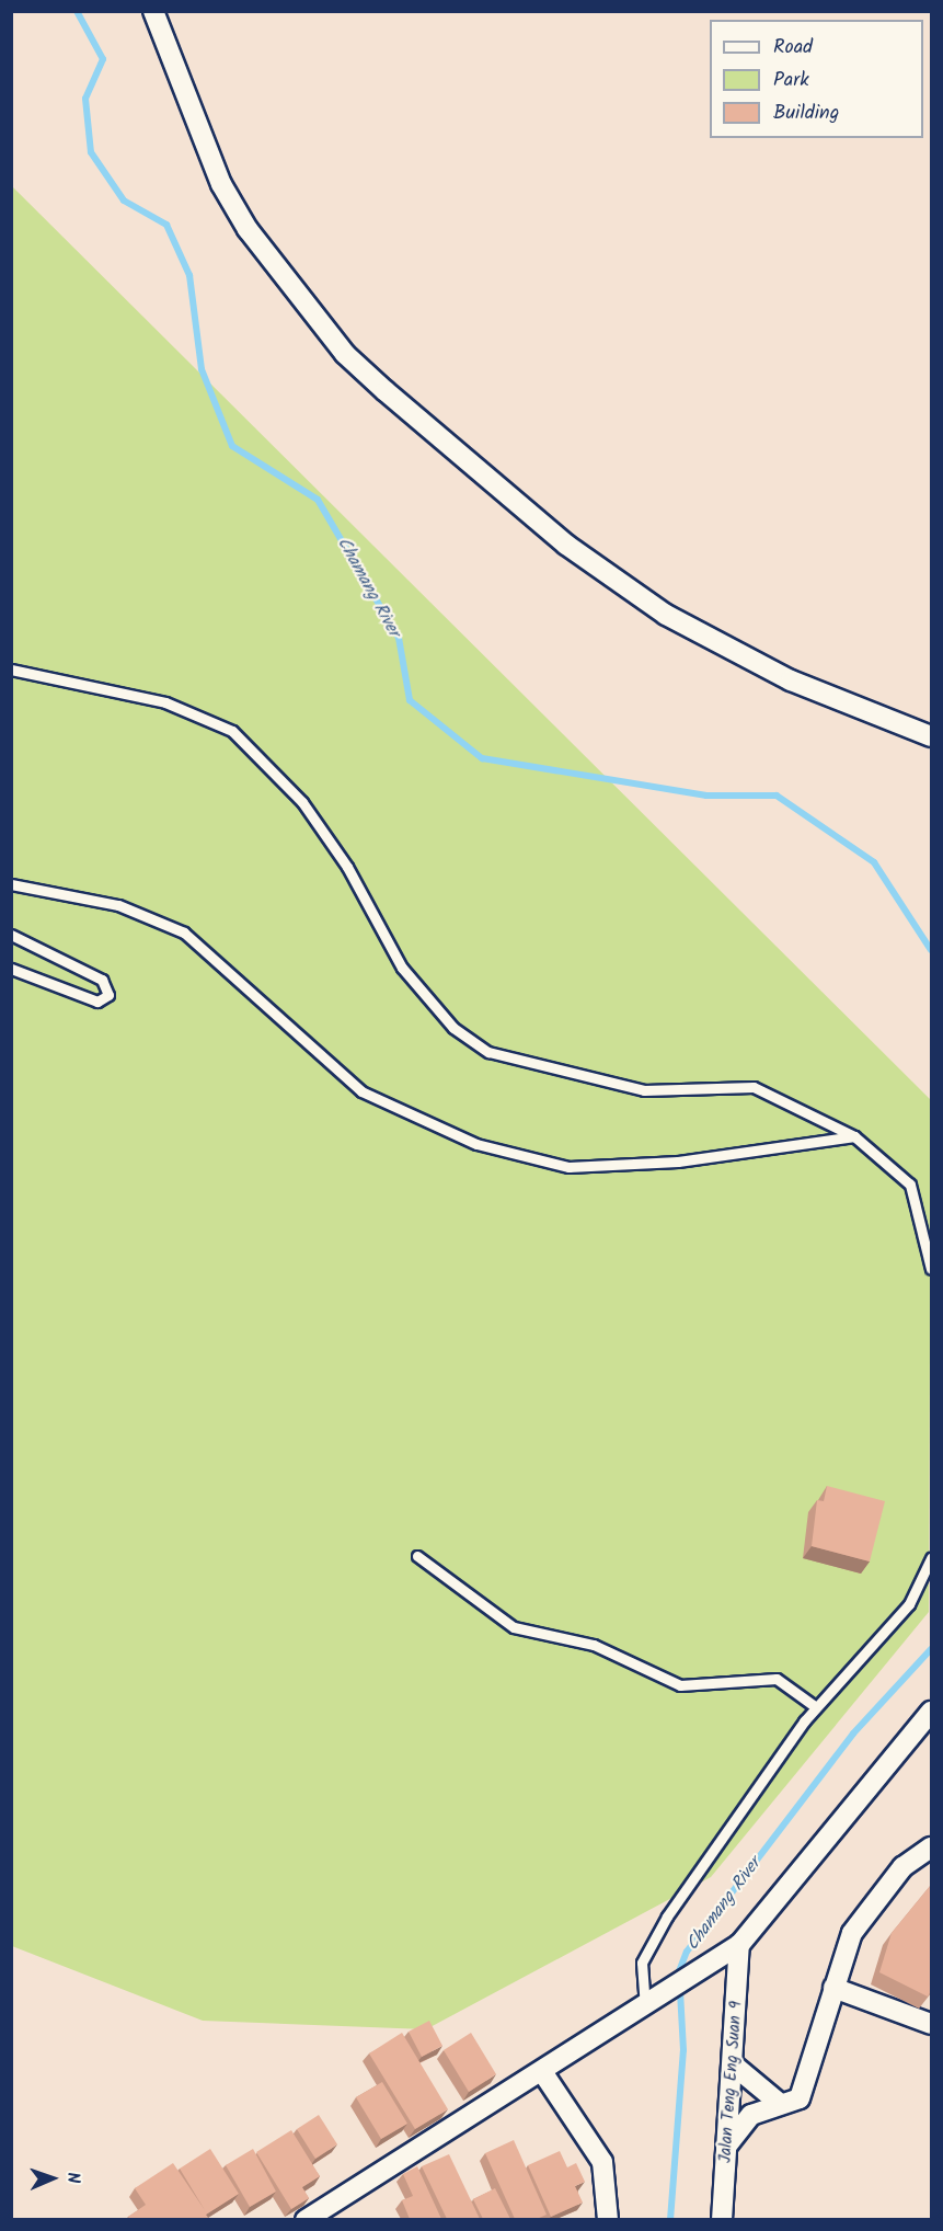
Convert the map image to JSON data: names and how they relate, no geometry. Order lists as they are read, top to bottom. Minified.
{"streets":{"street":["Jalan Teng Eng Suan 9"]},"water":["Chamang River"],"legend":["Road","Park","Building"],"north":"right"}
